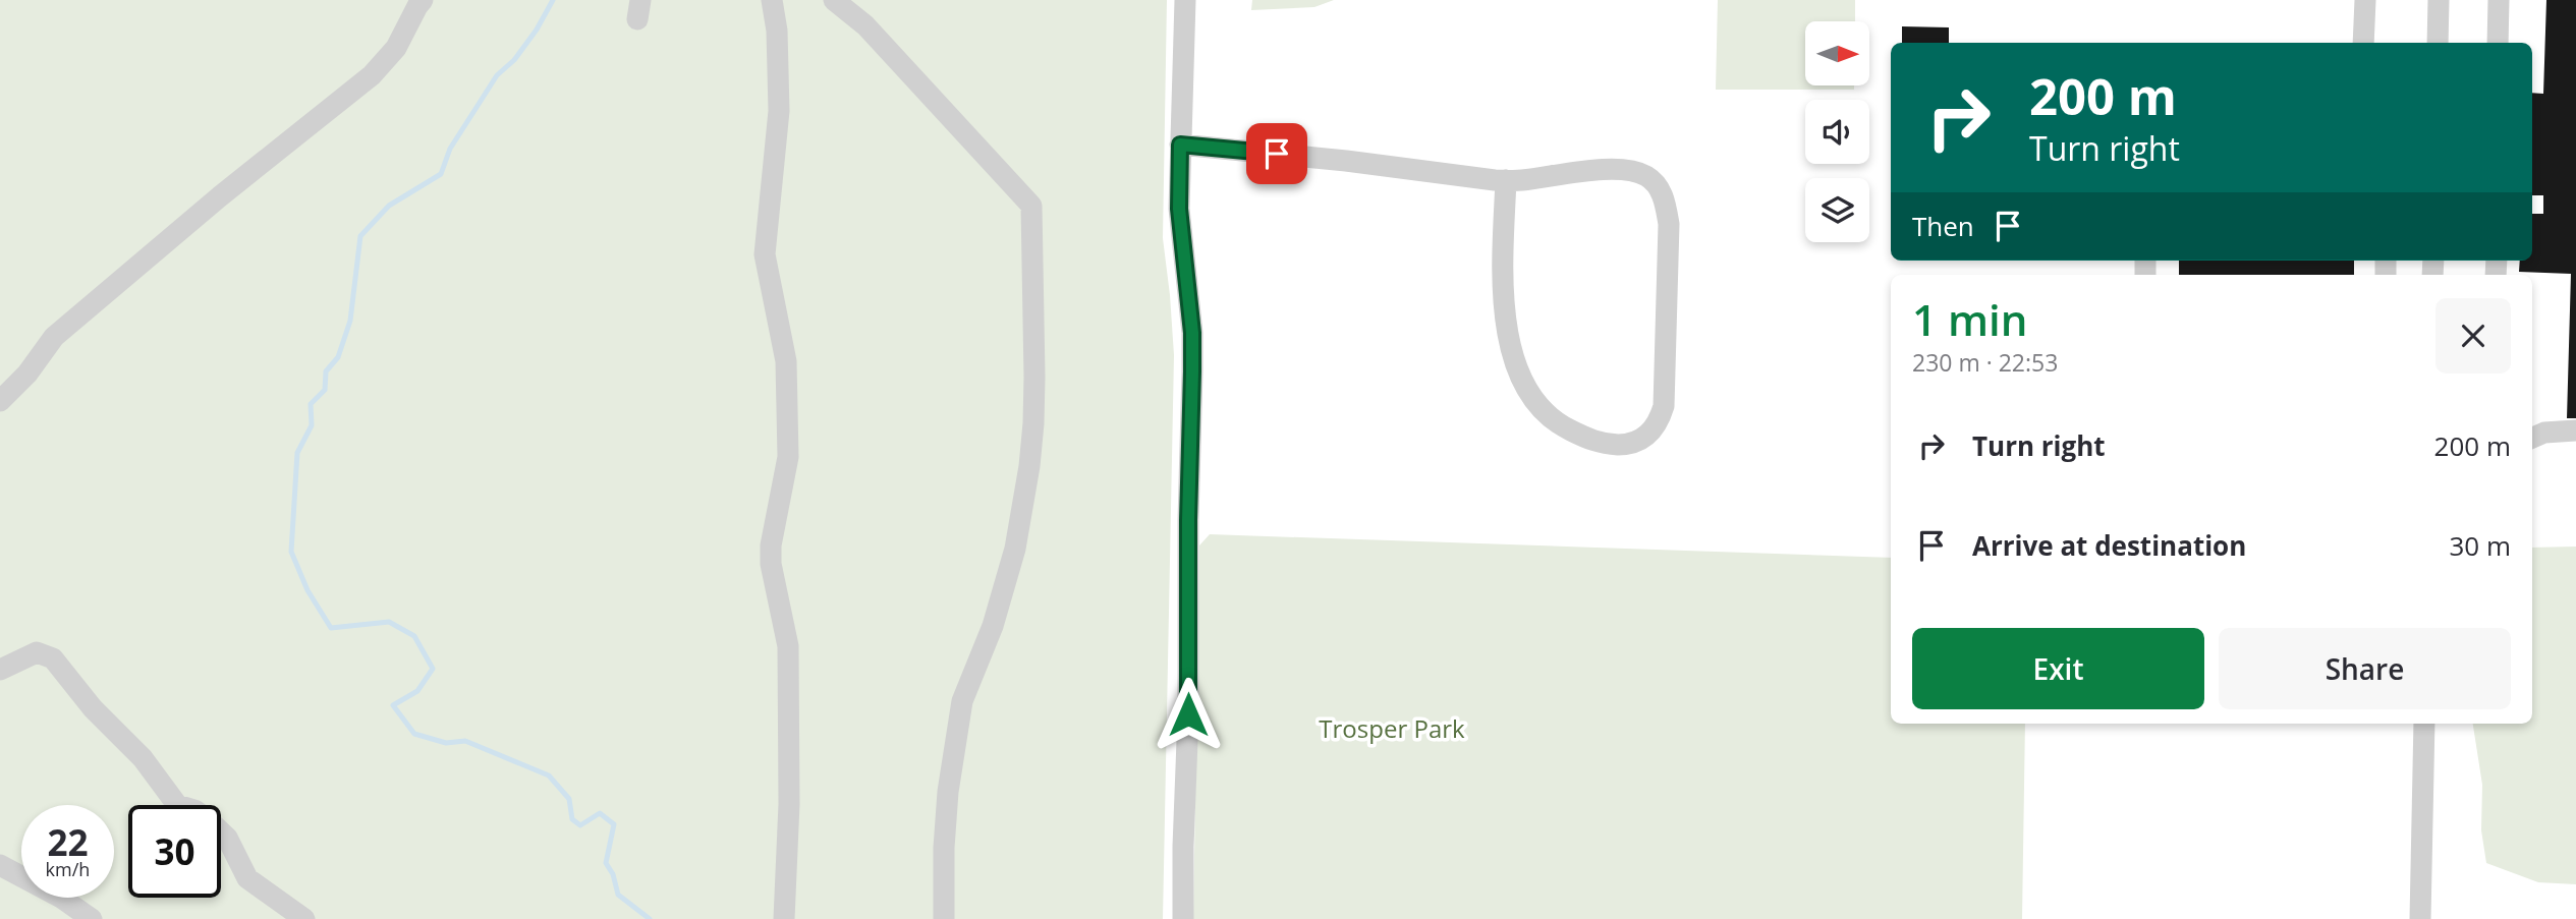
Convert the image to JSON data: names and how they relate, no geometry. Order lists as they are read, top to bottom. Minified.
{"parks":["Trosper Park"],"north":"right","page":{"turn":["200 m","Turn right"],"then":"Then","heading":["1 min","230 m · 22:53"],"list":[{"name":"Turn right","value":"200 m"},{"name":"Arrive at destination","value":"30 m"}],"buttons":["Exit","Share"],"speed":"22 km/h","limit":"30"}}
